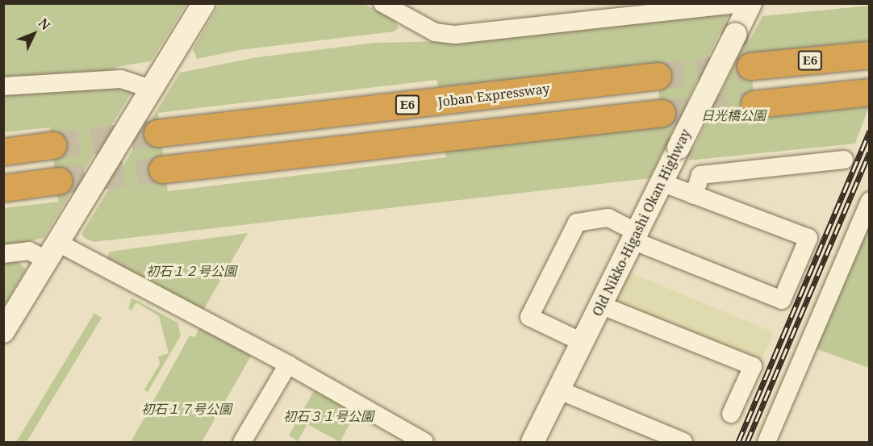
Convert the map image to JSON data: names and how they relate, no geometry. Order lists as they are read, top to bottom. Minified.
{"streets":{"highway":["E6","Joban Expressway"],"street":["Old Nikko-Higashi Okan Highway"]},"parks":["日光橋公園","初石１２号公園","初石１７号公園","初石３１号公園"],"north":"top right"}
